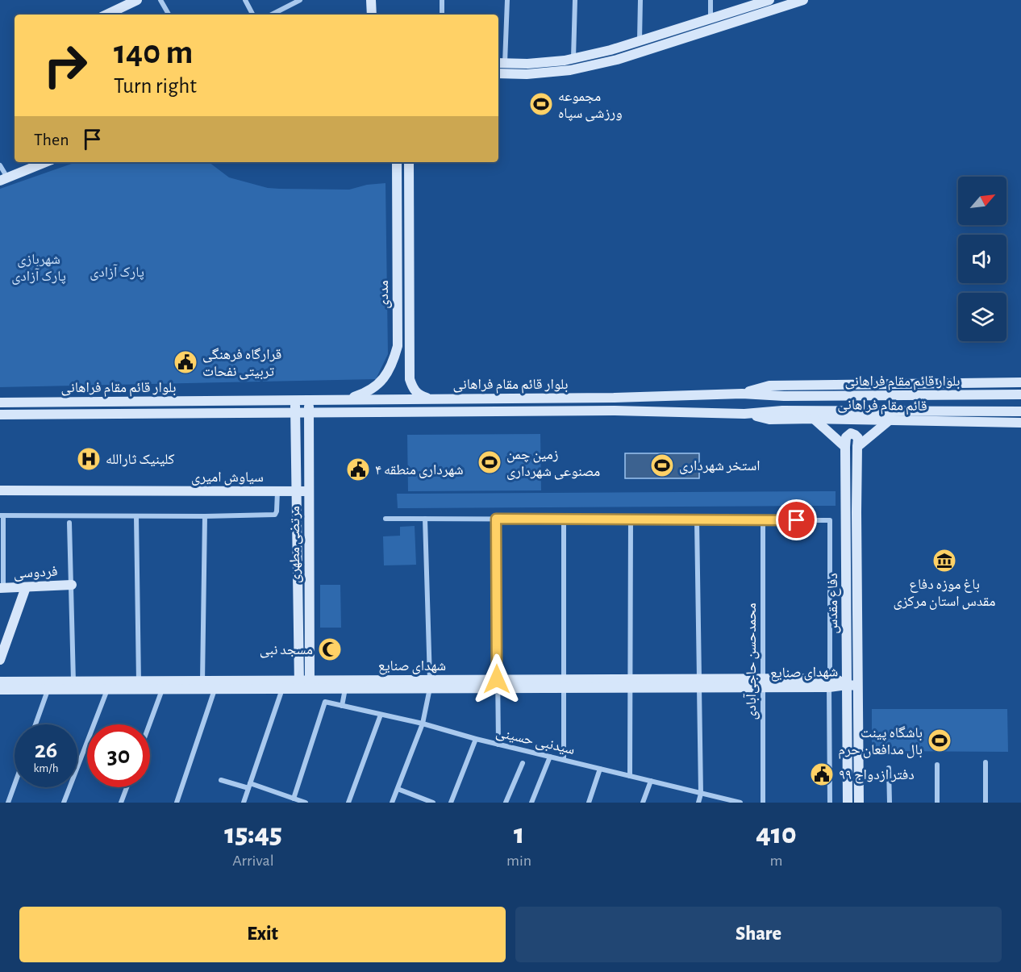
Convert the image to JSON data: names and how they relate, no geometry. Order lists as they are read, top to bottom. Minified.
{"streets":{"street":["مددی","بلوار قائم مقام فراهانی","قائم مقام فراهانی","سیاوش امیری","مرتضی مطهری","فردوسی","دفاع مقدس","محمدحسن حاجی‌آبادی","شهدای صنایع","سیدنبی حسینی"]},"crossings":[["مددی","بلوار قائم مقام فراهانی"],["بلوار قائم مقام فراهانی","قائم مقام فراهانی"],["بلوار قائم مقام فراهانی","مرتضی مطهری"],["سیاوش امیری","مرتضی مطهری"],["مرتضی مطهری","شهدای صنایع"],["دفاع مقدس","شهدای صنایع"],["محمدحسن حاجی‌آبادی","شهدای صنایع"]],"parks":["شهربازی پارک آزادی","پارک آزادی"],"places":{"sports":["مجموعه ورزشی سپاه","زمین چمن مصنوعی شهرداری","استخر شهرداری","باشگاه پینت بال مدافعان حرم"],"public building":["قرارگاه فرهنگی تربیتی نفحات","شهرداری منطقه ۴","دفتر ازدواج ۹۹"],"hospital":["کلینیک ثارالله"],"museum":["باغ موزه دفاع مقدس استان مرکزی"],"mosque":["مسجد نبی"]},"north":"top right","page":{"turn":["140 m","Turn right"],"then":"Then","speed":"26 km/h","limit":"30","eta":["15:45","Arrival","1","min","410","m"],"buttons":["Exit","Share"]}}
